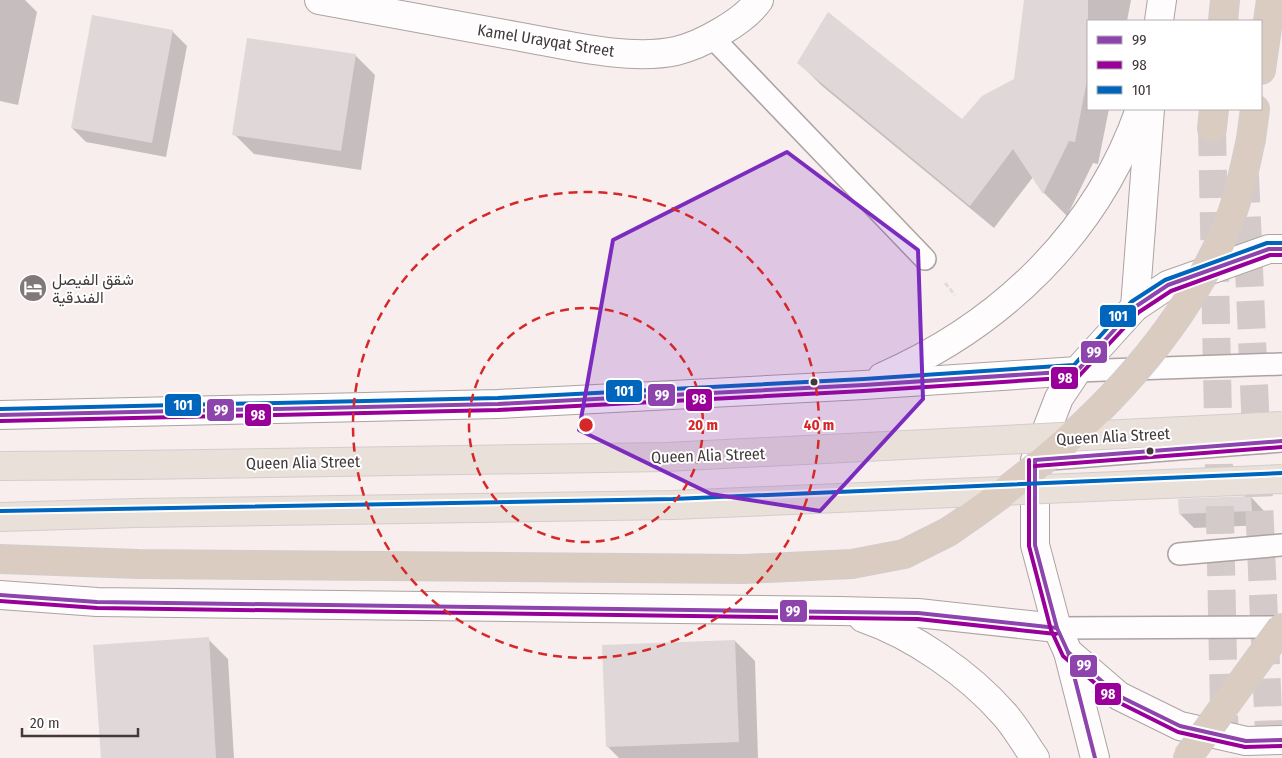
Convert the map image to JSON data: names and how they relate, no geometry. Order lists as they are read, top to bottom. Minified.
{"streets":{"main road":["Kamel Urayqat Street","Queen Alia Street"]},"places":{"hotel":["شقق الفيصل الفندقية"]},"lines":["transit line 101","transit line 99","transit line 98"],"legend":["99","98","101"],"scale_bar":"20 m","rings":["20 m","40 m"]}
